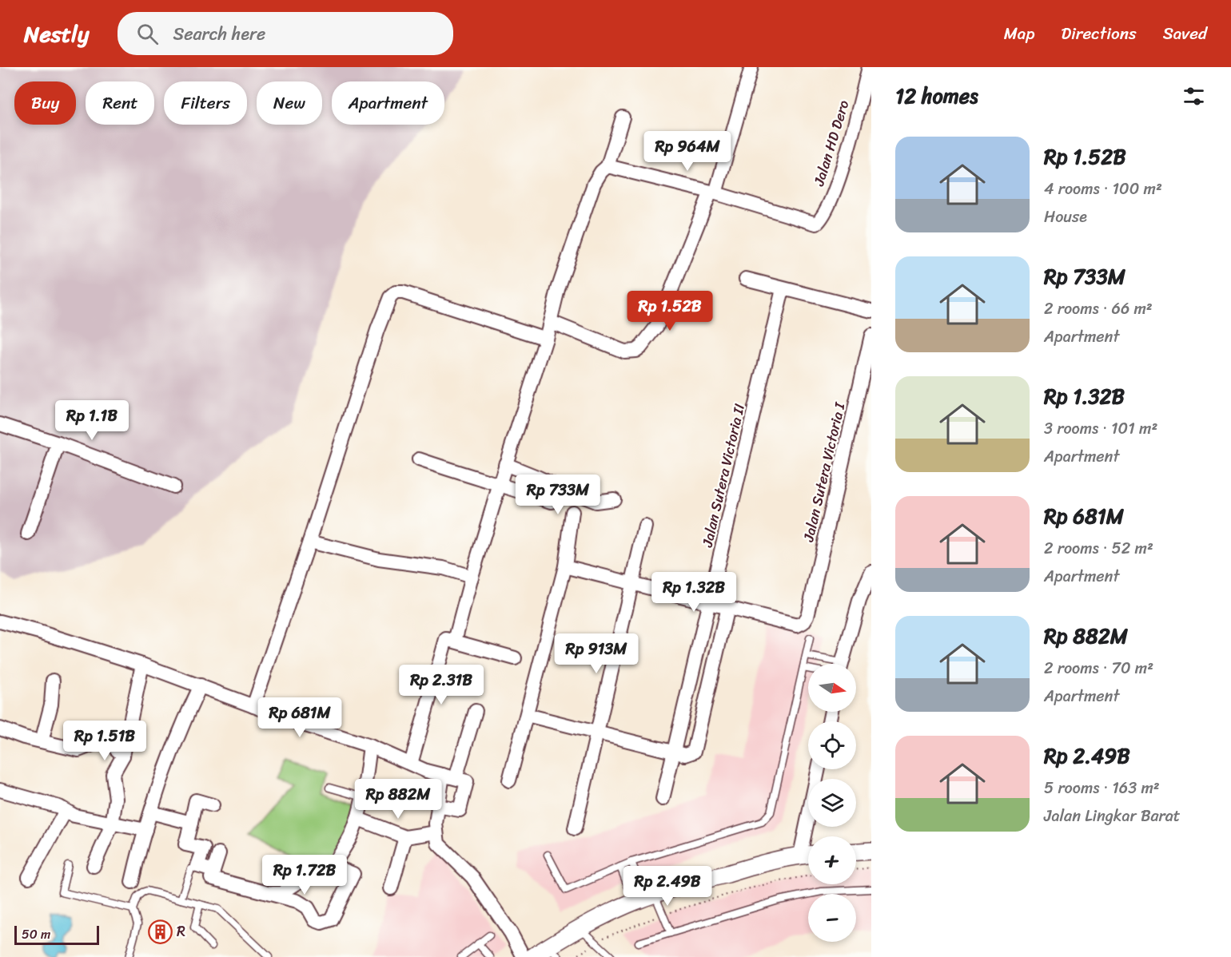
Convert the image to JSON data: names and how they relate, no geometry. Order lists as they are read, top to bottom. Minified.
{"streets":{"street":["Jalan HD Dero","Jalan Sutera Victoria I","Jalan Sutera Victoria II"]},"places":{"building":["R"]},"scale_bar":"50 m","north":"right","page":{"header":"Nestly","search":"Search here","nav":["Map","Directions","Saved"],"heading":"12 homes","chip":["Buy","Rent","Filters","New","Apartment"],"list":[{"name":"Rp 1.52B","note":"4 rooms · 100 m² · House"},{"name":"Rp 733M","note":"2 rooms · 66 m² · Apartment"},{"name":"Rp 1.32B","note":"3 rooms · 101 m² · Apartment"},{"name":"Rp 681M","note":"2 rooms · 52 m² · Apartment"},{"name":"Rp 882M","note":"2 rooms · 70 m² · Apartment"},{"name":"Rp 2.49B","note":"5 rooms · 163 m² · Jalan Lingkar Barat"}],"price":["Rp 964M","Rp 1.52B","Rp 1.1B","Rp 733M","Rp 1.32B","Rp 913M","Rp 2.31B","Rp 681M","Rp 1.51B","Rp 882M","Rp 1.72B","Rp 2.49B"],"map_buttons":["+","−"],"scale":"50 m"}}
